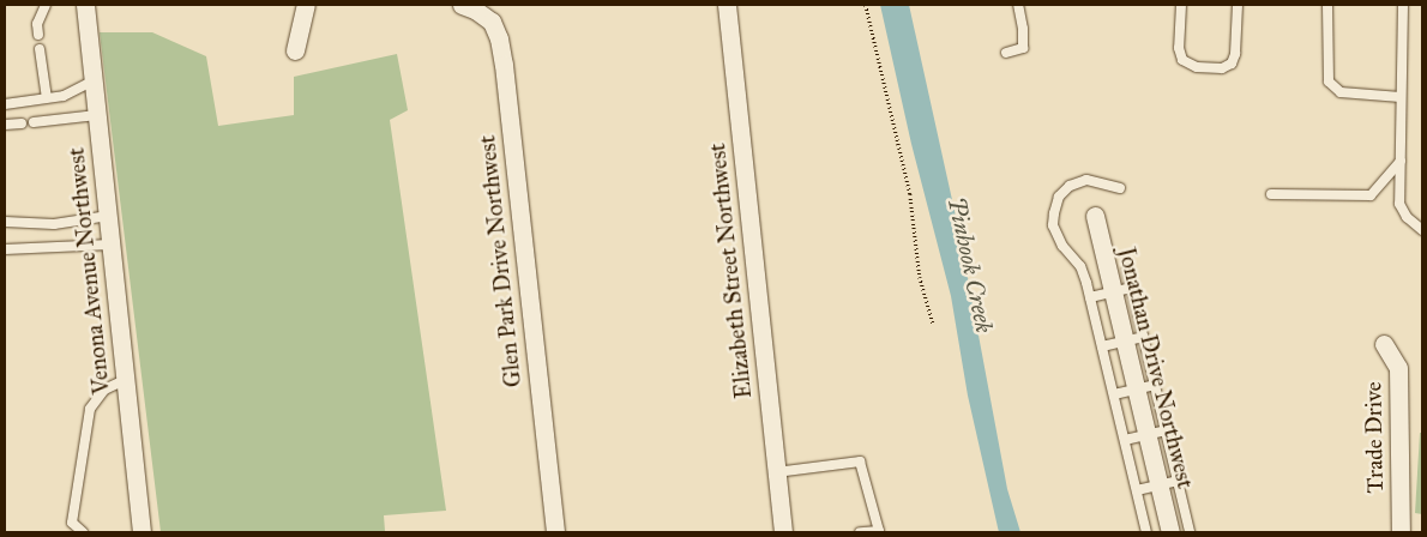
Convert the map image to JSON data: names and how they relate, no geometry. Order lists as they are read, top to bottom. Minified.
{"streets":{"street":["Glen Park Drive Northwest","Venona Avenue Northwest","Elizabeth Street Northwest","Jonathan Drive Northwest","Trade Drive"]},"water":["Pinhook Creek"]}
